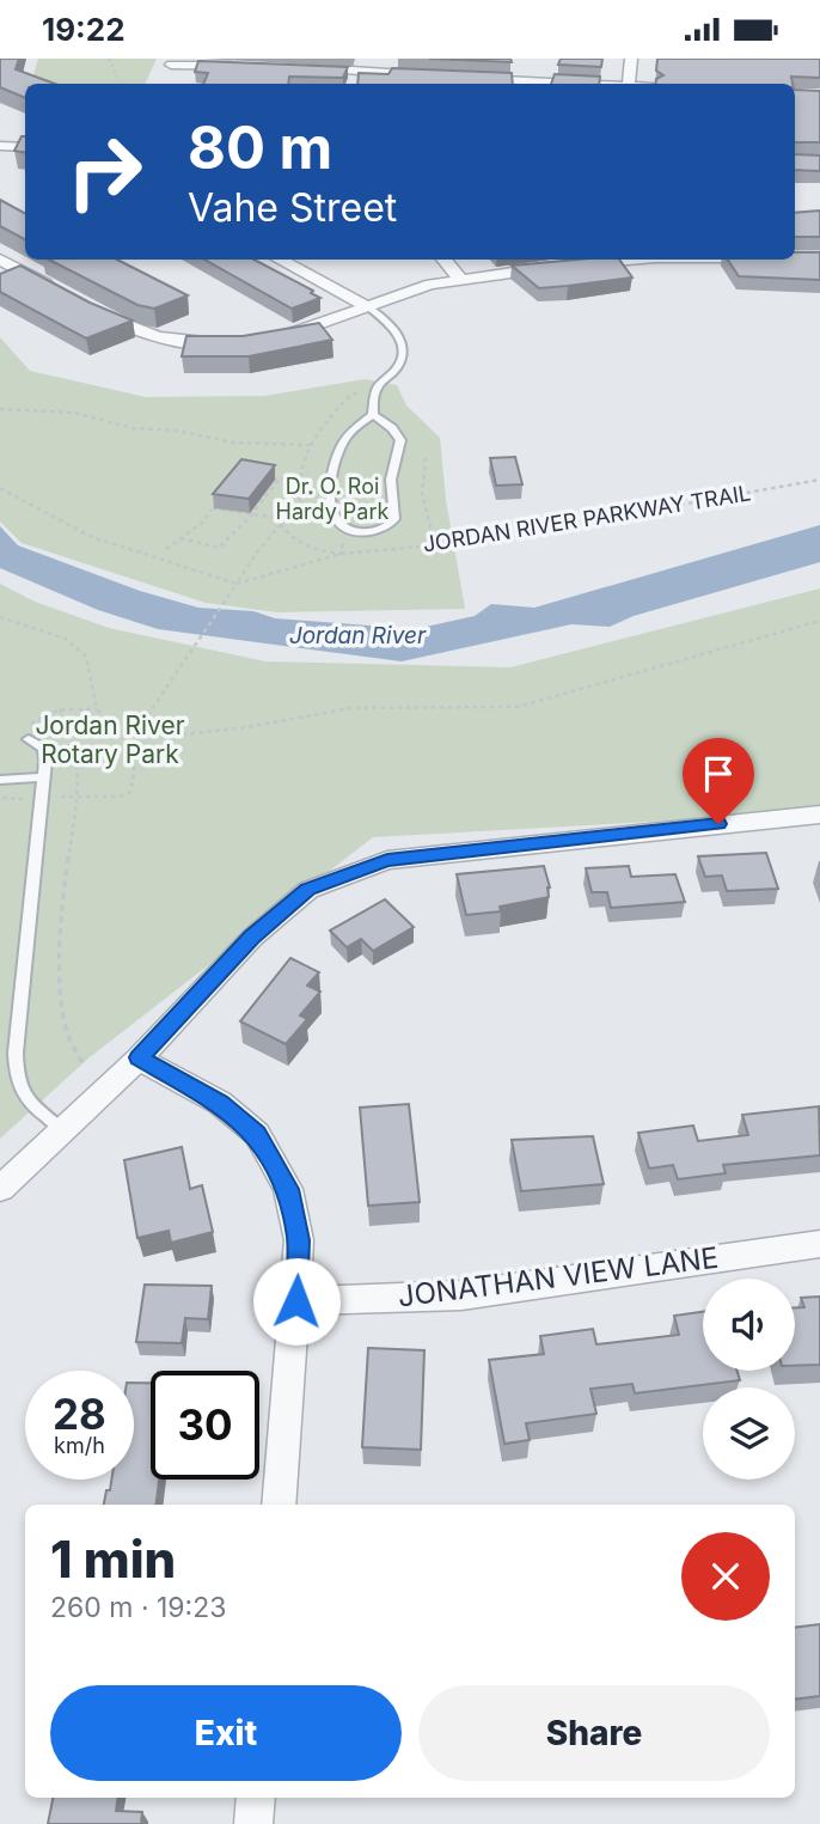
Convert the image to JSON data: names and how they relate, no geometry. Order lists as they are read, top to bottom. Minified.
{"streets":{"street":["JONATHAN VIEW LANE"],"path":["JORDAN RIVER PARKWAY TRAIL"]},"water":["Jordan River"],"parks":["Dr. O. Roi Hardy Park","Jordan River Rotary Park"],"page":{"status":"19:22","turn":["80 m","Vahe Street"],"speed":"28 km/h","limit":"30","heading":["1 min","260 m · 19:23"],"buttons":["Exit","Share"]}}
